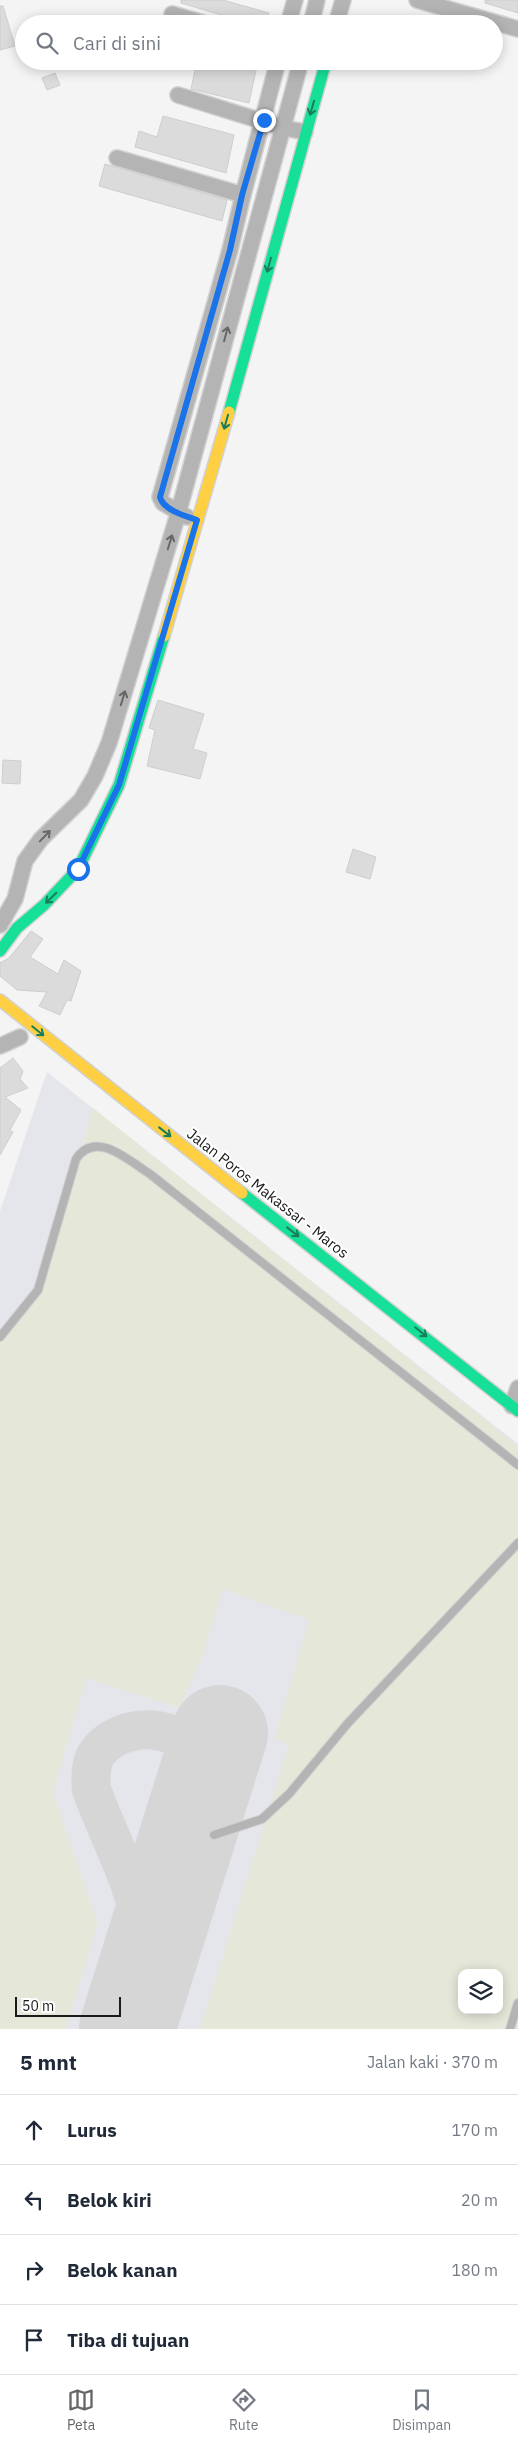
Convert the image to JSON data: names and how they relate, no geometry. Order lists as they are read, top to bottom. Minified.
{"streets":{"main road":["Jalan Poros Makassar - Maros"]},"one_way":["Jalan Poros Makassar - Maros"],"scale_bar":"50 m","page":{"search":"Cari di sini","scale":"50 m","heading":["5 mnt","Jalan kaki · 370 m"],"list":[["Lurus","170 m"],["Belok kiri","20 m"],["Belok kanan","180 m"],"Tiba di tujuan"],"nav":["Peta","Rute","Disimpan"]}}
